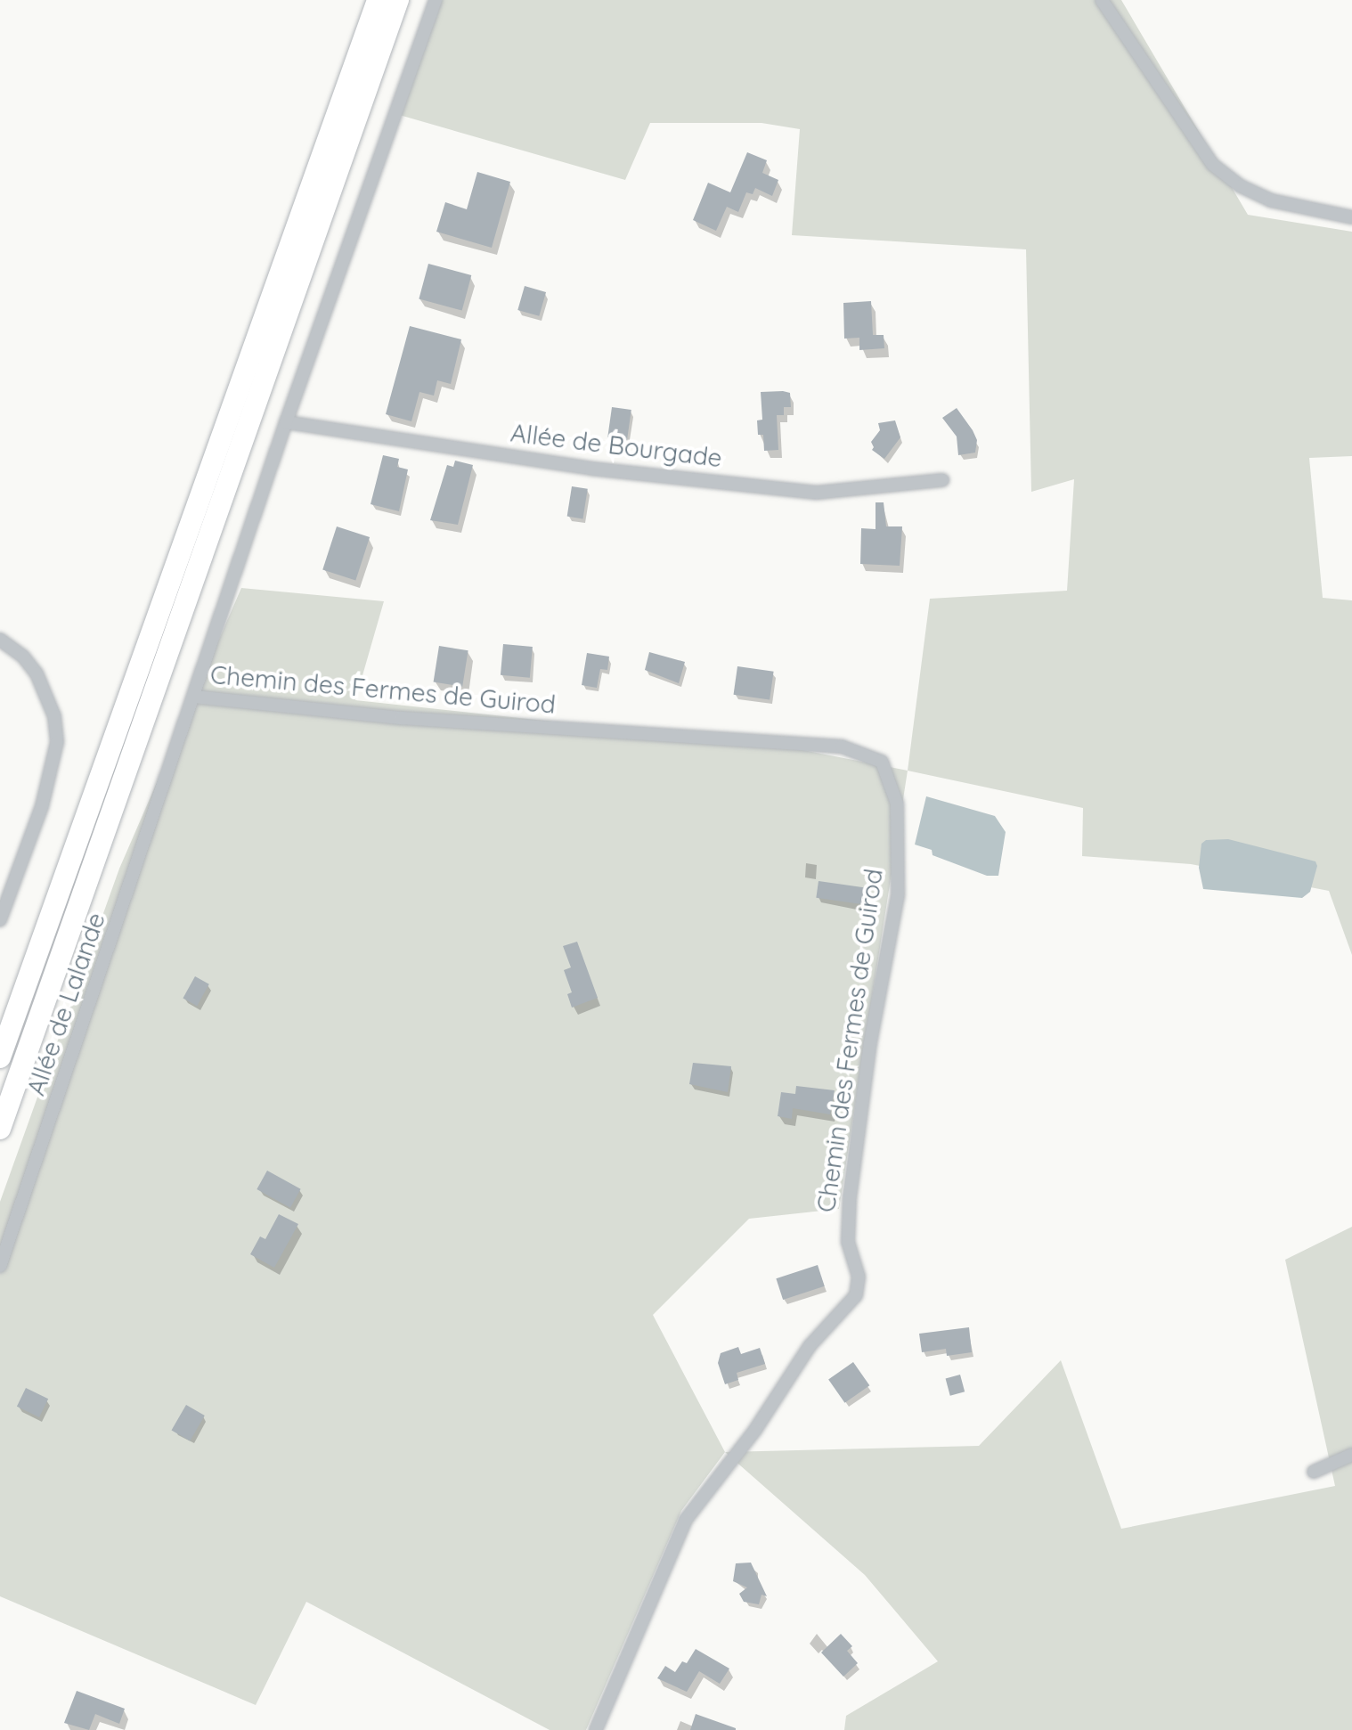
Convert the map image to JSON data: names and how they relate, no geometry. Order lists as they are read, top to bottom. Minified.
{"streets":{"street":["Allée de Bourgade","Chemin des Fermes de Guirod","Allée de Lalande"]},"crossings":[["Allée de Bourgade","Allée de Lalande"],["Chemin des Fermes de Guirod","Allée de Lalande"]]}
